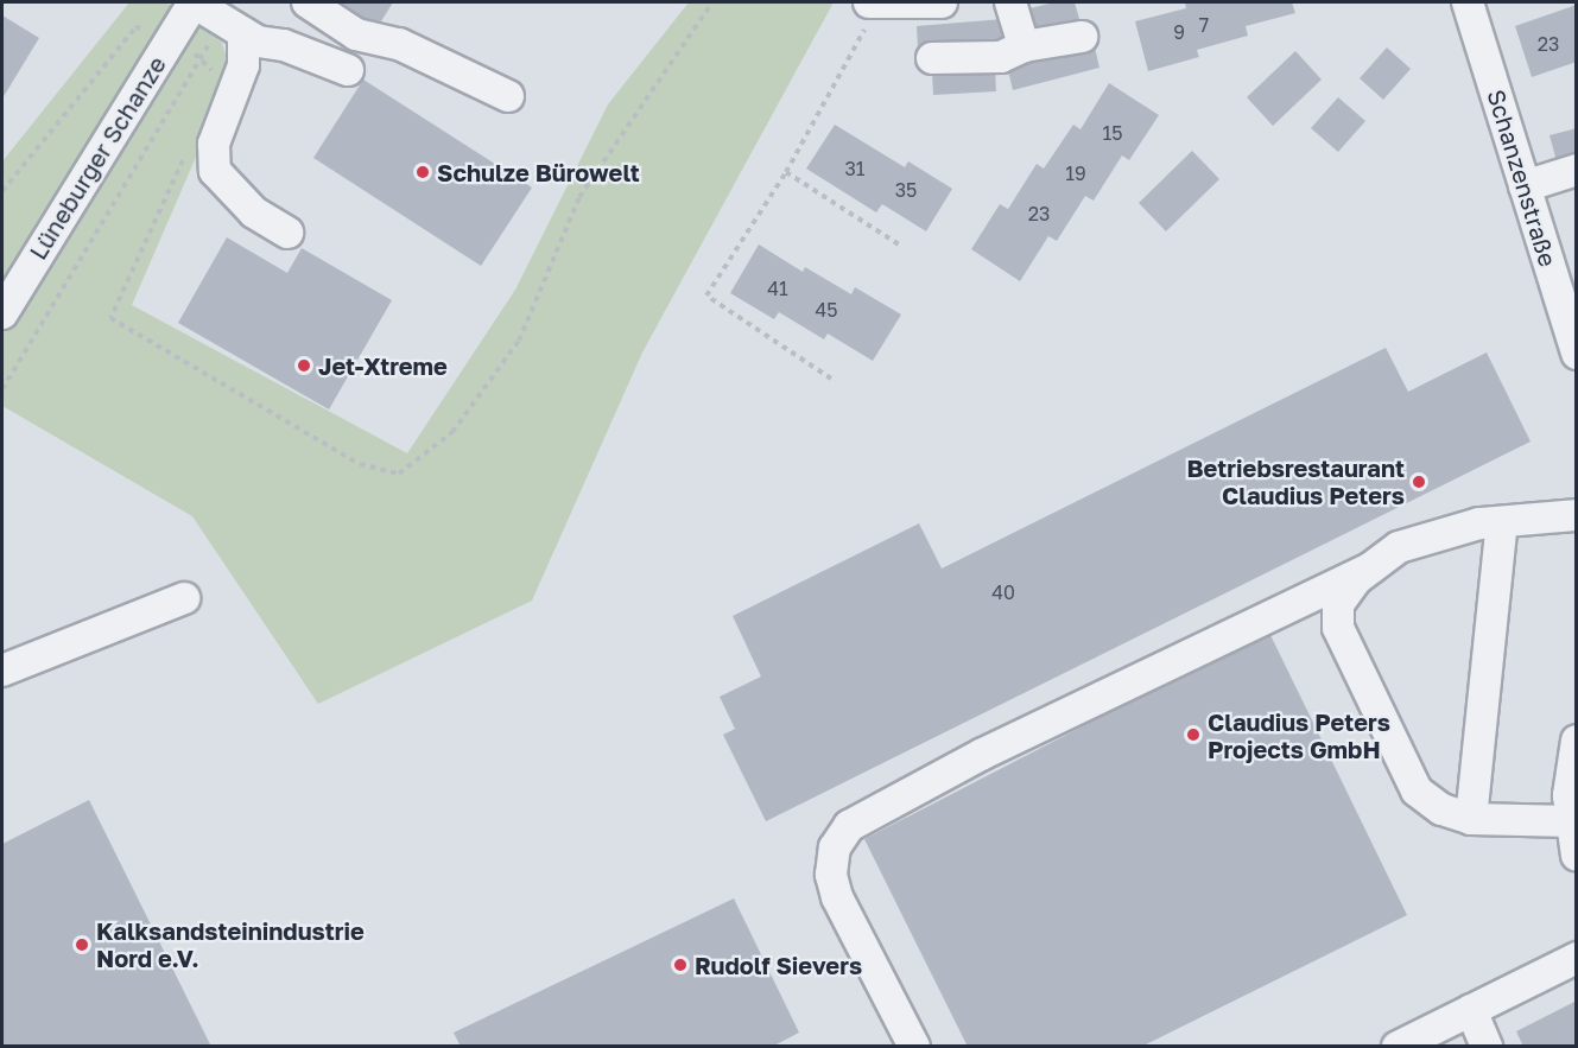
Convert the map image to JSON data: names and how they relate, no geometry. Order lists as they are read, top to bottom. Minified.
{"streets":{"street":["Lüneburger Schanze","Schanzenstraße"]},"places":["Schulze Bürowelt","Jet-Xtreme","Betriebsrestaurant Claudius Peters","Claudius Peters Projects GmbH","Kalksandsteinindustrie Nord e.V.","Rudolf Sievers"],"house_numbers":["7","9","23","15","31","19","35","23","41","45","40"]}
